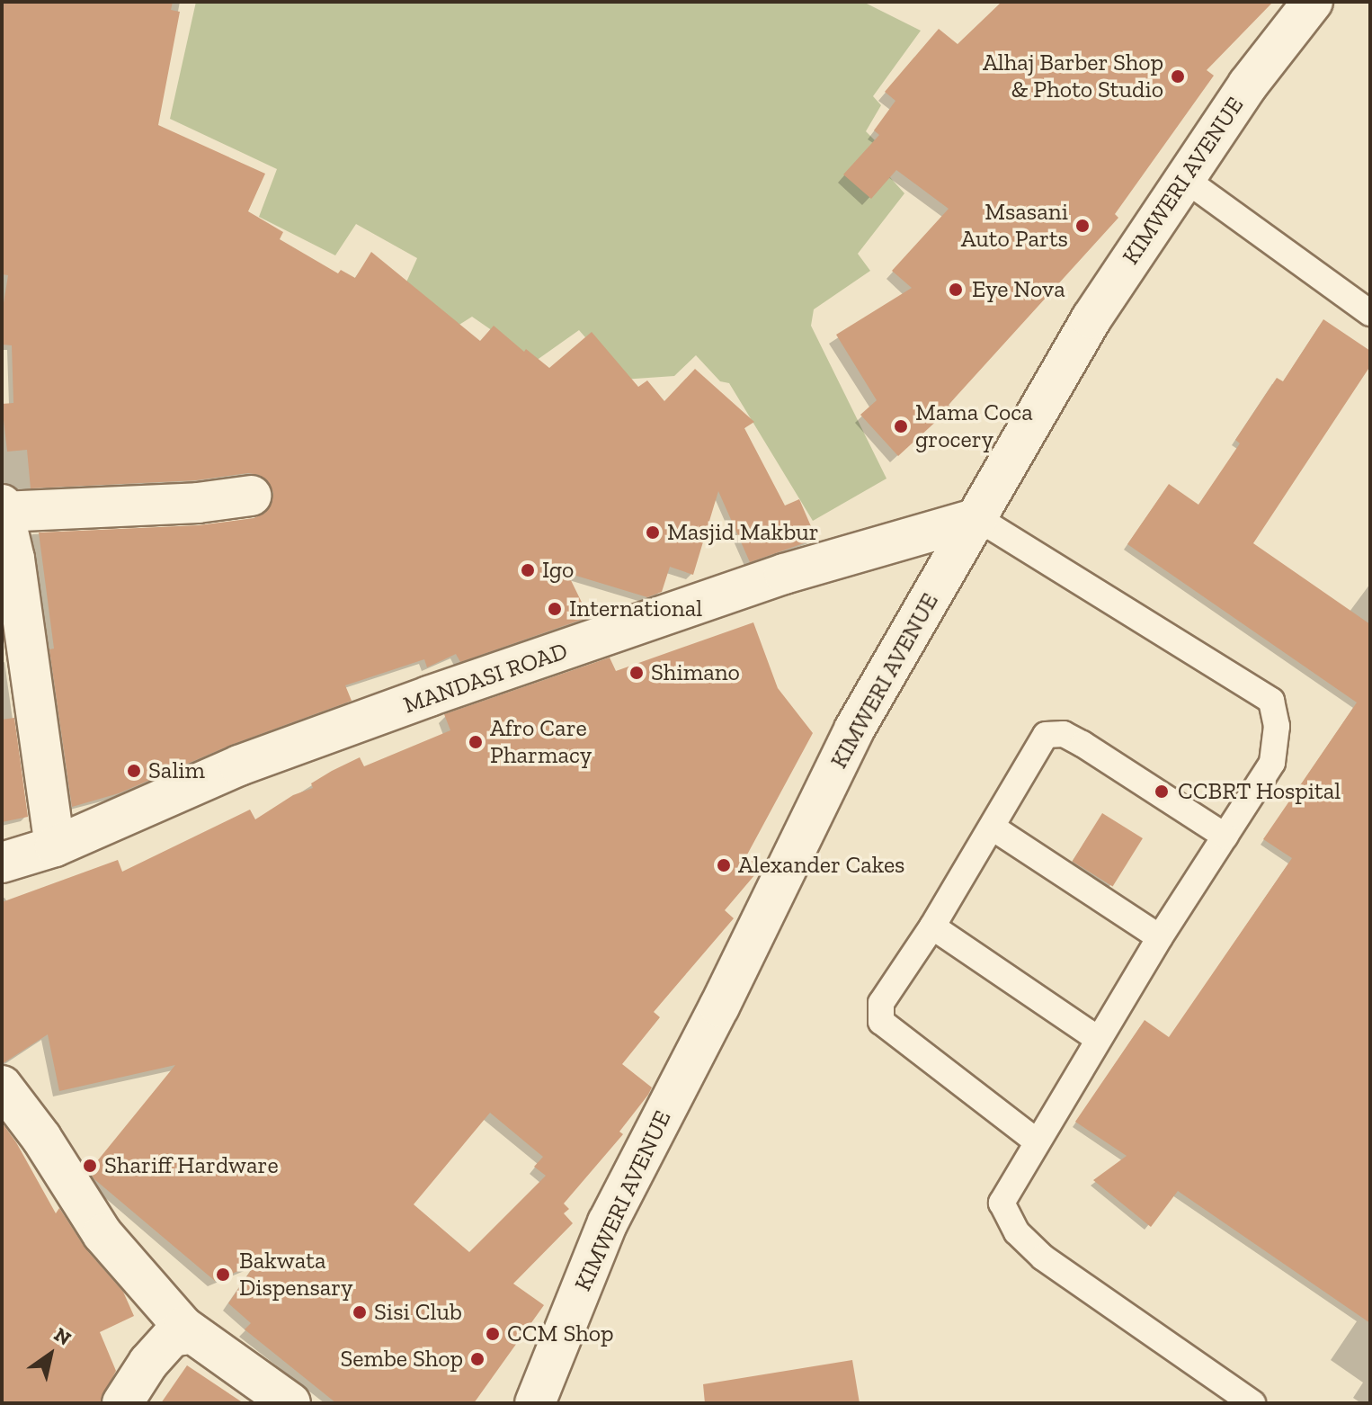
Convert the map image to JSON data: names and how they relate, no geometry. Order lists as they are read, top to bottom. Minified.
{"streets":{"street":["KIMWERI AVENUE","MANDASI ROAD"]},"crossings":[["KIMWERI AVENUE","MANDASI ROAD"]],"places":["Alhaj Barber Shop & Photo Studio","Msasani Auto Parts","Eye Nova","Mama Coca grocery","Masjid Makbur","Igo","International","Shimano","Afro Care Pharmacy","Salim","CCBRT Hospital","Alexander Cakes","Shariff Hardware","Bakwata Dispensary","Sisi Club","CCM Shop","Sembe Shop"],"north":"top right"}
